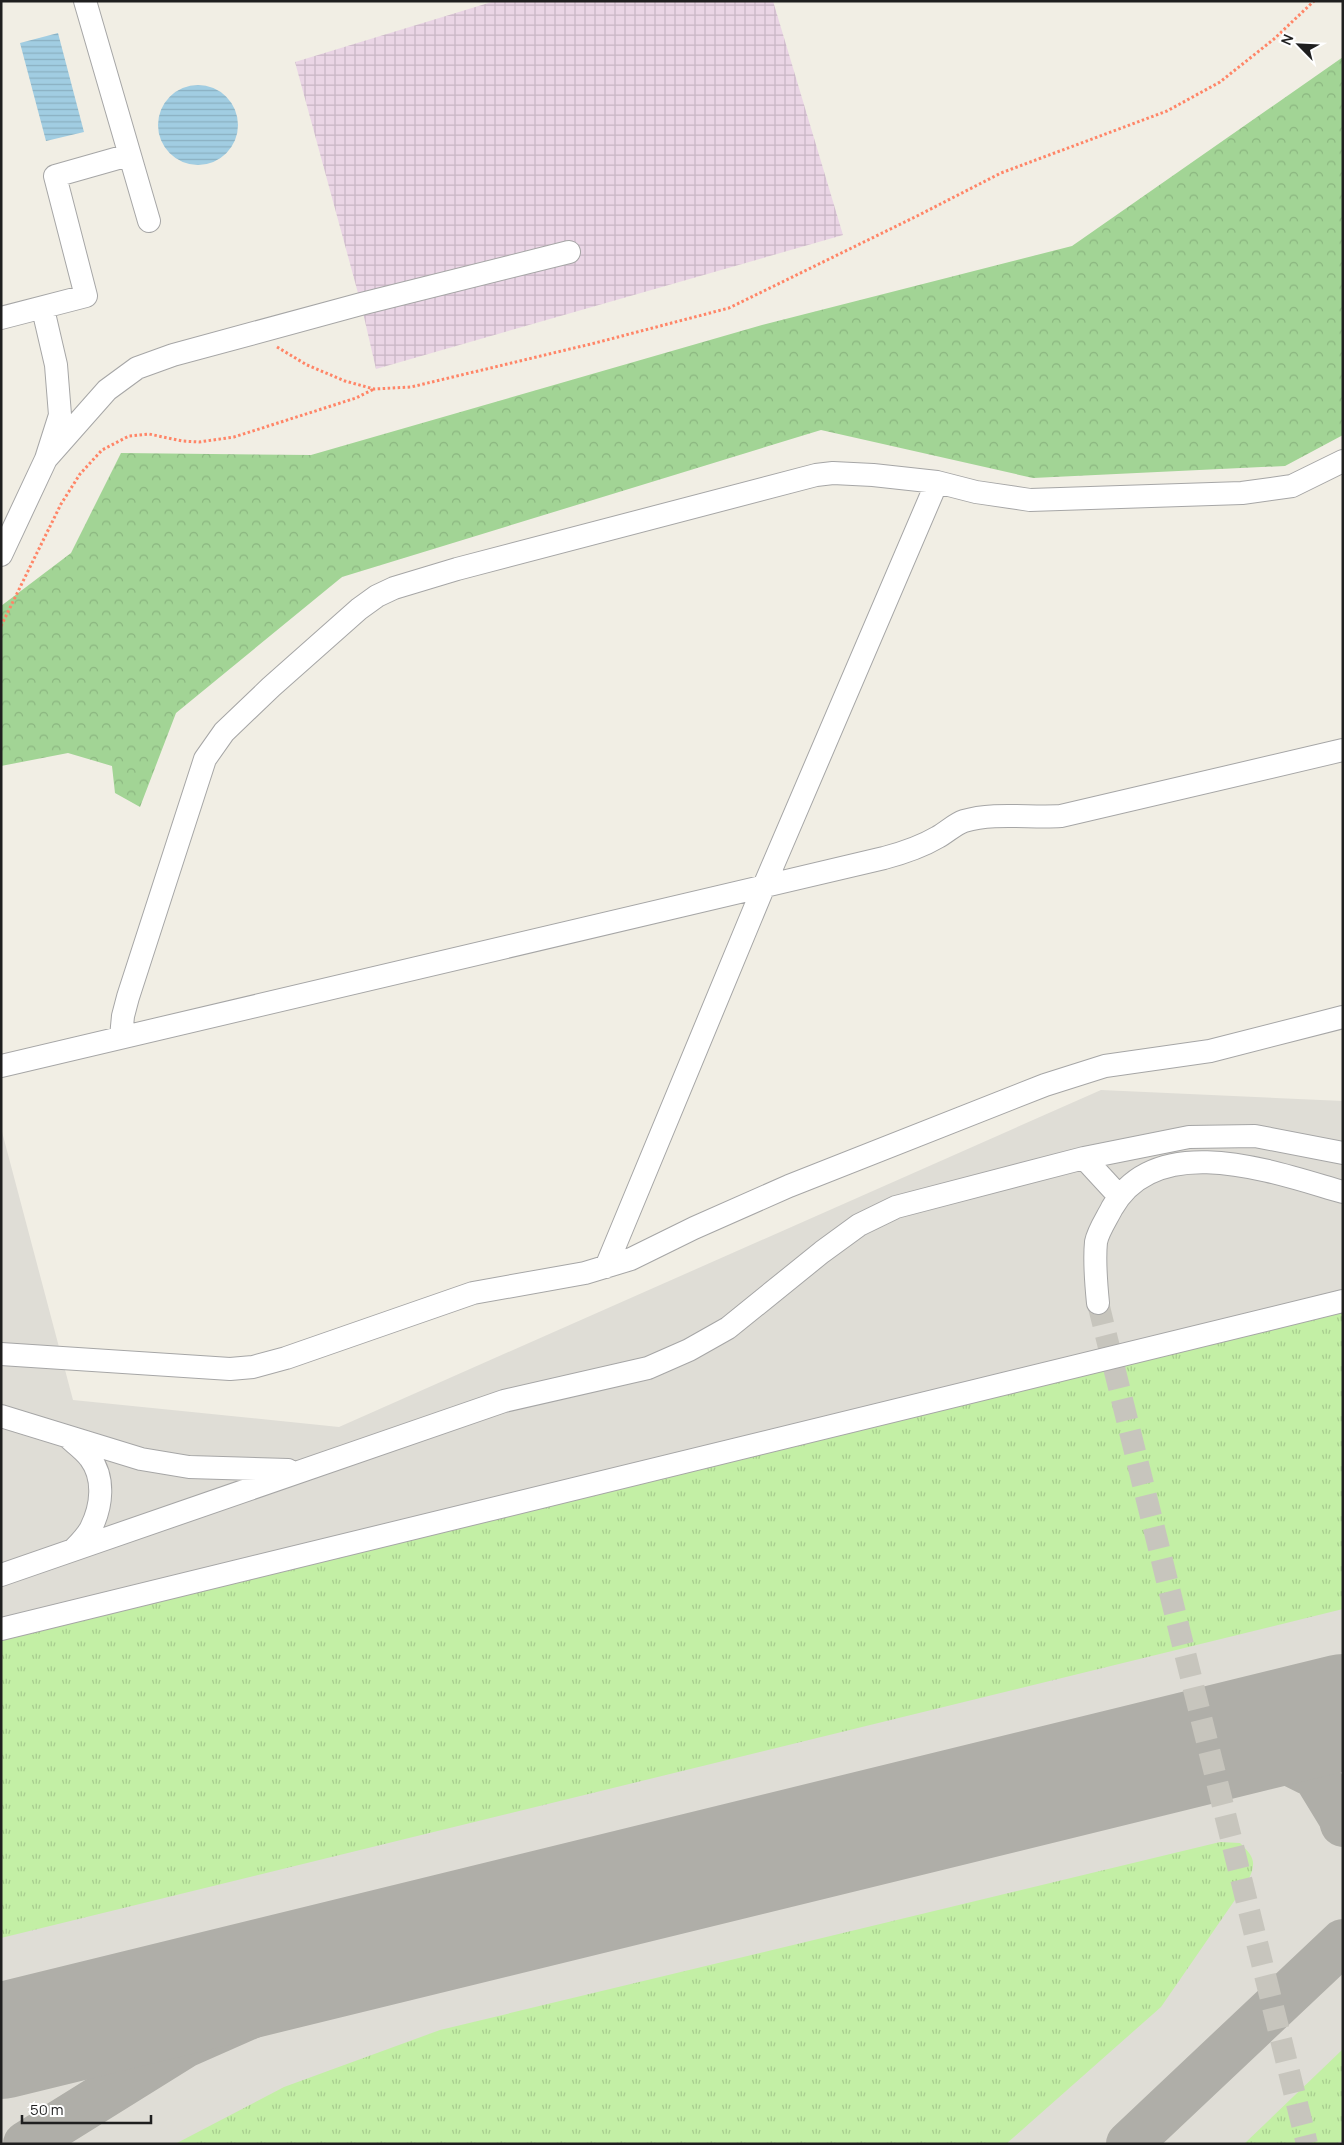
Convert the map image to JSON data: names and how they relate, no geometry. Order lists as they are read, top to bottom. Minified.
{"scale_bar":"50 m","north":"top left"}
